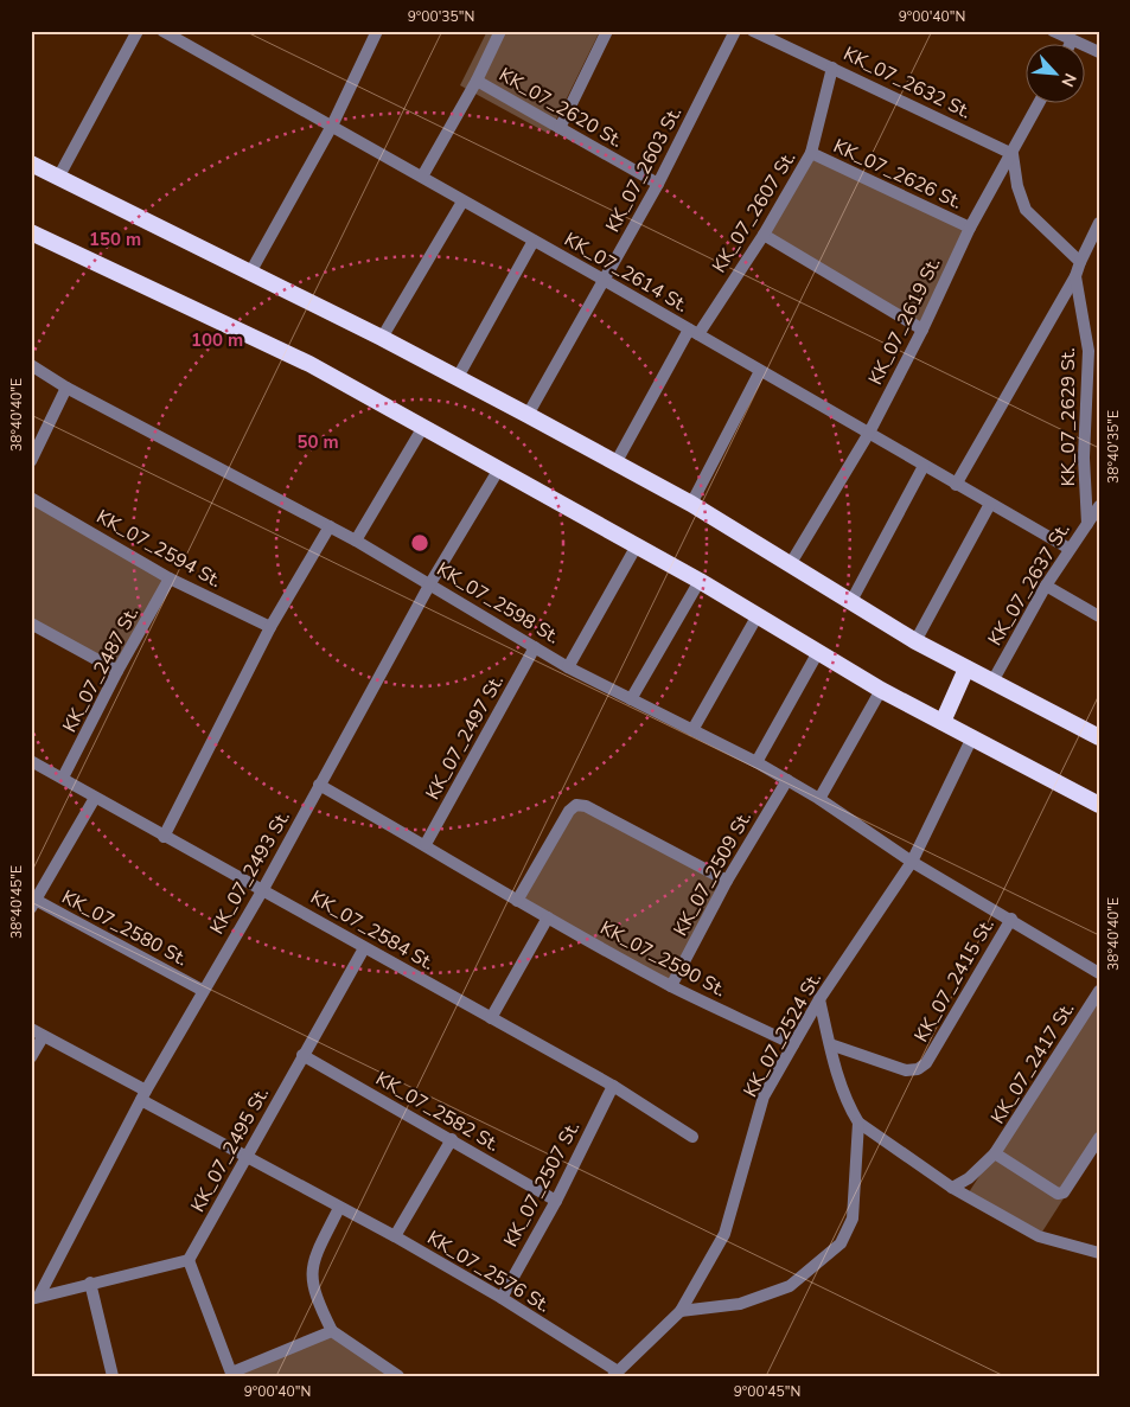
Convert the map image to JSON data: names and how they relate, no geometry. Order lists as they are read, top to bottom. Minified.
{"streets":{"street":["KK_07_2632 St.","KK_07_2620 St.","KK_07_2603 St.","KK_07_2626 St.","KK_07_2607 St.","KK_07_2614 St.","KK_07_2619 St.","KK_07_2629 St.","KK_07_2594 St.","KK_07_2637 St.","KK_07_2598 St.","KK_07_2487 St.","KK_07_2497 St.","KK_07_2493 St.","KK_07_2509 St.","KK_07_2580 St.","KK_07_2584 St.","KK_07_2590 St.","KK_07_2415 St.","KK_07_2524 St.","KK_07_2417 St.","KK_07_2582 St.","KK_07_2495 St.","KK_07_2507 St.","KK_07_2576 St."]},"crossings":[["KK_07_2632 St.","KK_07_2607 St."],["KK_07_2632 St.","KK_07_2619 St."],["KK_07_2620 St.","KK_07_2603 St."],["KK_07_2603 St.","KK_07_2614 St."],["KK_07_2626 St.","KK_07_2607 St."],["KK_07_2626 St.","KK_07_2619 St."],["KK_07_2607 St.","KK_07_2614 St."],["KK_07_2614 St.","KK_07_2619 St."],["KK_07_2614 St.","KK_07_2637 St."],["KK_07_2629 St.","KK_07_2637 St."],["KK_07_2594 St.","KK_07_2487 St."],["KK_07_2598 St.","KK_07_2497 St."],["KK_07_2598 St.","KK_07_2493 St."],["KK_07_2598 St.","KK_07_2509 St."],["KK_07_2598 St.","KK_07_2415 St."],["KK_07_2598 St.","KK_07_2524 St."],["KK_07_2487 St.","KK_07_2584 St."],["KK_07_2497 St.","KK_07_2590 St."],["KK_07_2493 St.","KK_07_2580 St."],["KK_07_2493 St.","KK_07_2584 St."],["KK_07_2493 St.","KK_07_2590 St."],["KK_07_2493 St.","KK_07_2576 St."],["KK_07_2509 St.","KK_07_2590 St."],["KK_07_2584 St.","KK_07_2495 St."],["KK_07_2584 St.","KK_07_2507 St."],["KK_07_2590 St.","KK_07_2524 St."],["KK_07_2524 St.","KK_07_2576 St."],["KK_07_2582 St.","KK_07_2495 St."],["KK_07_2582 St.","KK_07_2507 St."],["KK_07_2495 St.","KK_07_2576 St."],["KK_07_2507 St.","KK_07_2576 St."]],"north":"bottom right","coordinates":["9°00'35\"N","9°00'40\"N","38°40'40\"E","38°40'35\"E","38°40'45\"E","9°00'45\"N"],"rings":["150 m","100 m","50 m"]}
